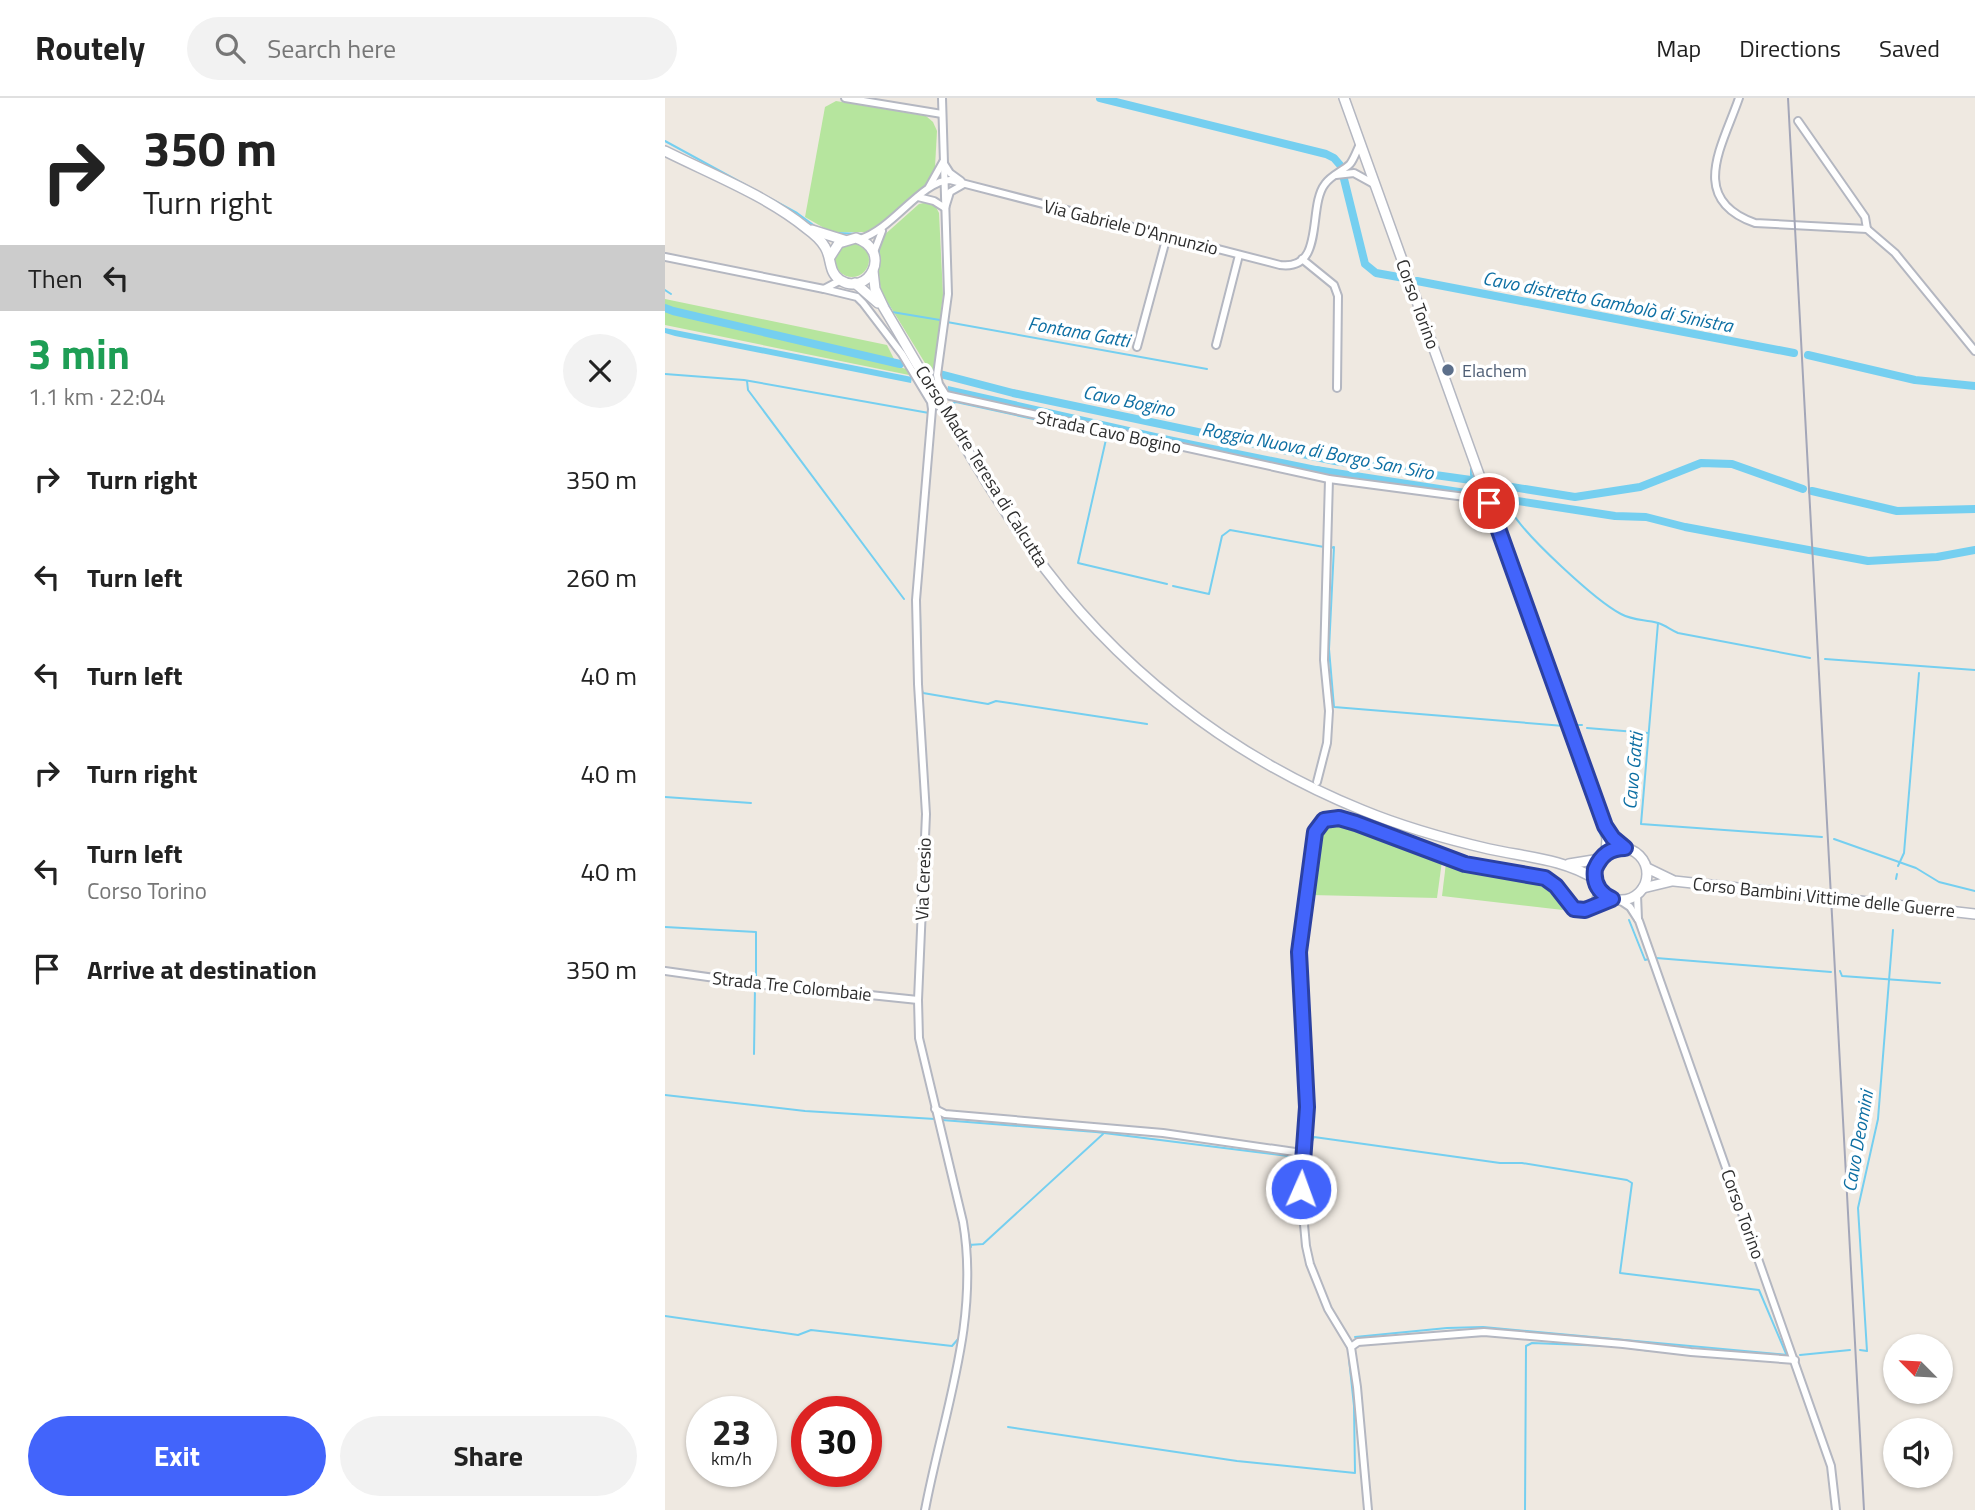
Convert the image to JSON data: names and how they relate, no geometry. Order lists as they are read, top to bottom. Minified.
{"streets":{"main road":["Corso Torino","Corso Madre Teresa di Calcutta","Corso Bambini Vittime delle Guerre"],"street":["Via Gabriele D'Annunzio","Strada Cavo Bogino","Via Ceresio","Strada Tre Colombaie"]},"crossings":[["Via Gabriele D'Annunzio","Strada Cavo Bogino"],["Corso Torino","Strada Cavo Bogino"],["Via Ceresio","Strada Tre Colombaie"]],"water":["Cavo distretto Gambolò di Sinistra","Fontana Gatti","Cavo Bogino","Roggia Nuova di Borgo San Siro","Cavo Gatti","Cavo Deomini"],"places":["Elachem"],"north":"top left","page":{"header":"Routely","search":"Search here","nav":["Map","Directions","Saved"],"turn":["350 m","Turn right"],"then":"Then","heading":["3 min","1.1 km · 22:04"],"list":[{"name":"Turn right","value":"350 m"},{"name":"Turn left","value":"260 m"},{"name":"Turn left","value":"40 m"},{"name":"Turn right","value":"40 m"},{"name":"Turn left","note":"Corso Torino","value":"40 m"},{"name":"Arrive at destination","value":"350 m"}],"speed":"23 km/h","limit":"30","buttons":["Exit","Share"]}}
